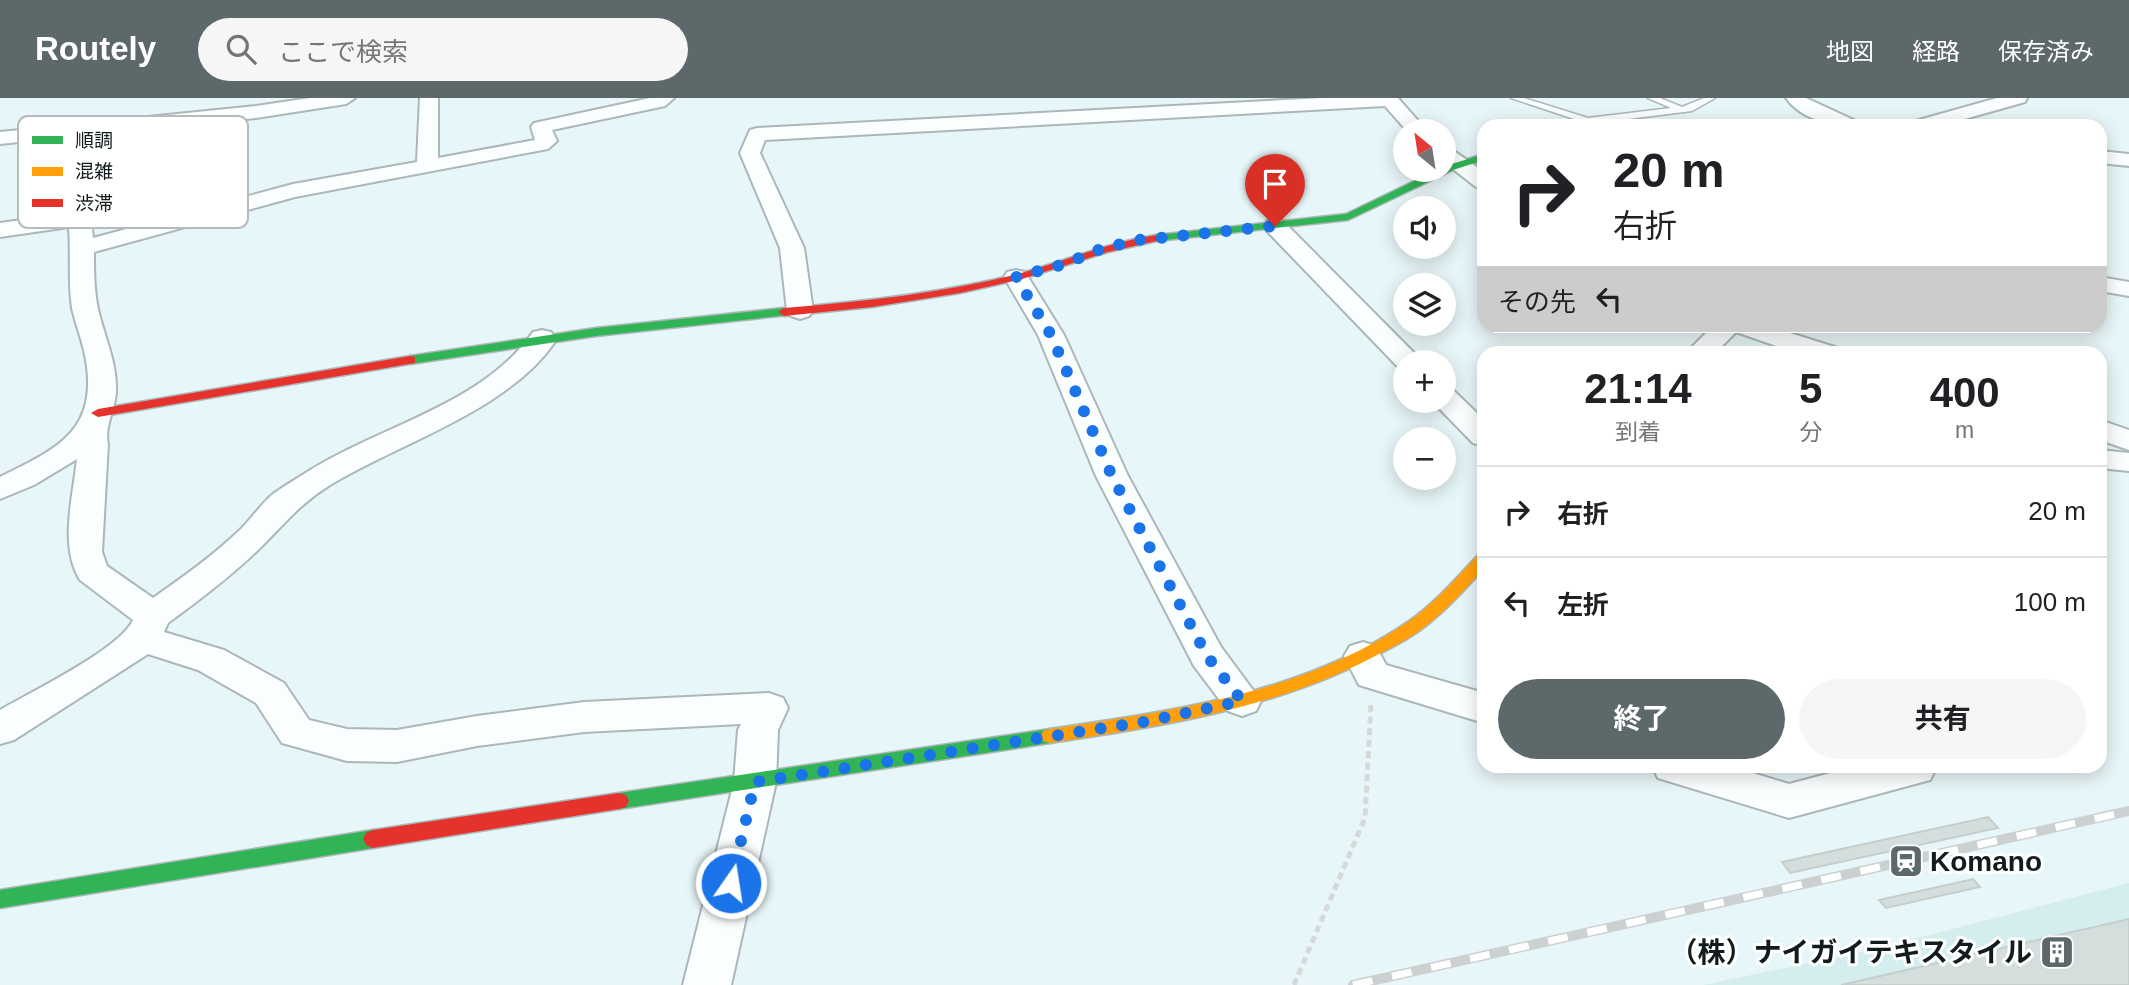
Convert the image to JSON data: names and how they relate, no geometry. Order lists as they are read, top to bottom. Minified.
{"places":{"station":["Komano"],"building":["（株）ナイガイテキスタイル"]},"legend":["順調","混雑","渋滞"],"north":"top left","page":{"header":"Routely","search":"ここで検索","nav":["地図","経路","保存済み"],"map_buttons":["+","−"],"turn":["20 m","右折"],"then":"その先","eta":["21:14","到着","5","分","400","m"],"list":[{"name":"右折","value":"20 m"},{"name":"左折","value":"100 m"}],"buttons":["終了","共有"]}}
